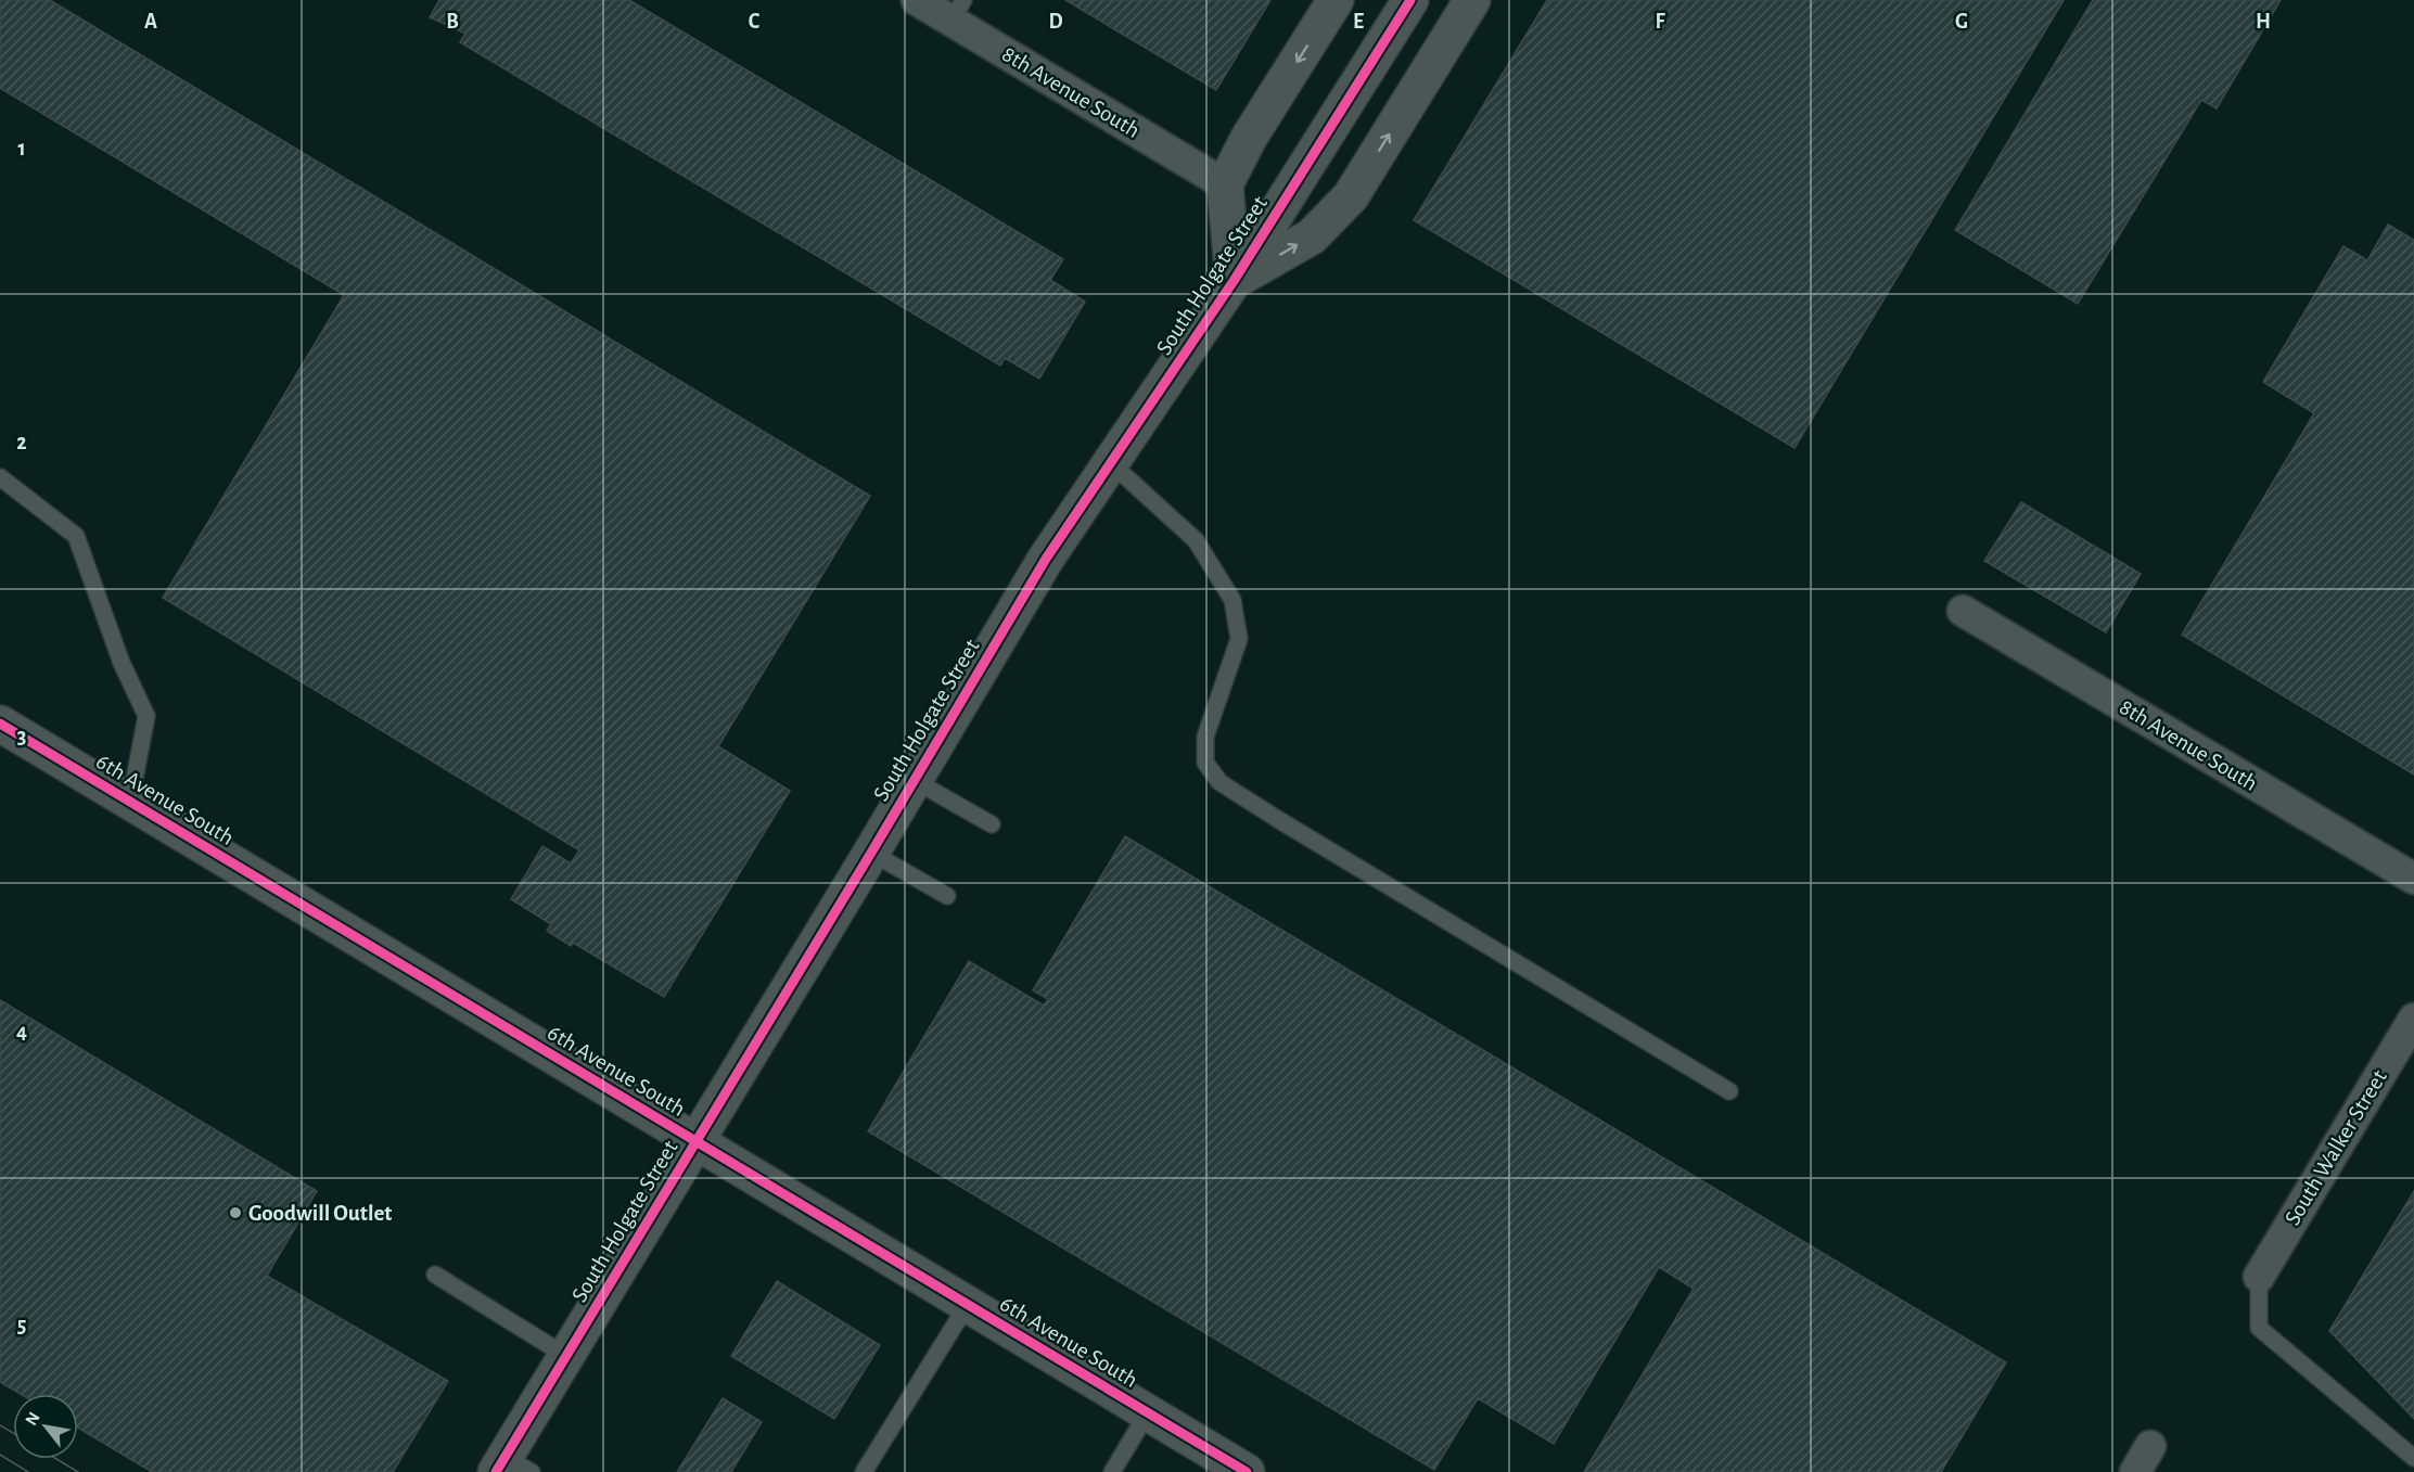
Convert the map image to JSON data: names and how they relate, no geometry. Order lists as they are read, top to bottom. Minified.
{"streets":{"main road":["South Holgate Street","6th Avenue South"],"street":["8th Avenue South","South Walker Street"]},"crossings":[["8th Avenue South","South Holgate Street"],["South Holgate Street","6th Avenue South"]],"places":["Goodwill Outlet"],"north":"top left","grid":{"columns":["A","B","C","D","E","F","G","H"],"rows":["1","2","3","4","5"]}}
